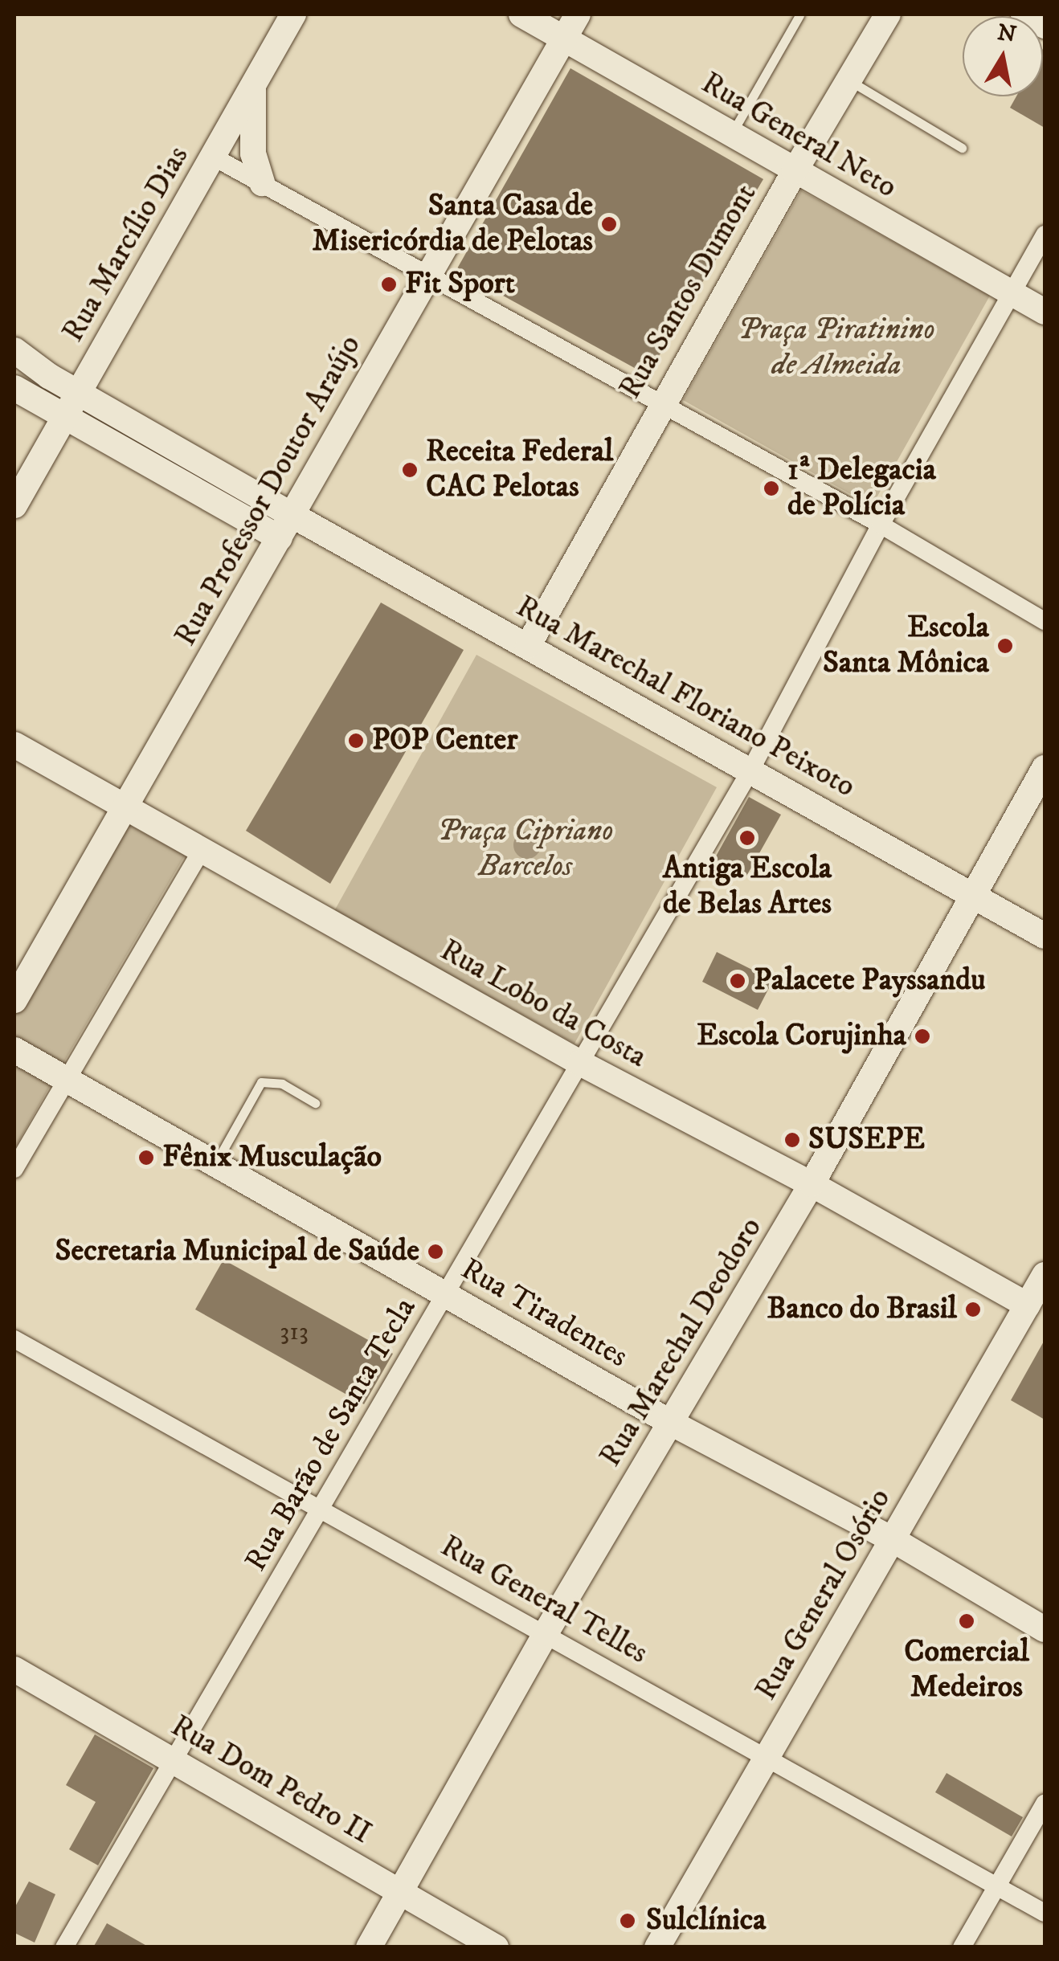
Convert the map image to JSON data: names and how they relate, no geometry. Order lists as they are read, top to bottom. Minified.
{"streets":{"street":["Rua General Neto","Rua Marcílio Dias","Rua Santos Dumont","Rua Professor Doutor Araújo","Rua Marechal Floriano Peixoto","Rua Lobo da Costa","Rua Tiradentes","Rua Marechal Deodoro","Rua Barão de Santa Tecla","Rua General Osório","Rua General Telles","Rua Dom Pedro II"]},"crossings":[["Rua General Neto","Rua Santos Dumont"],["Rua General Neto","Rua Professor Doutor Araújo"],["Rua General Neto","Rua Barão de Santa Tecla"],["Rua Santos Dumont","Rua Marechal Floriano Peixoto"],["Rua Professor Doutor Araújo","Rua Marechal Floriano Peixoto"],["Rua Professor Doutor Araújo","Rua Lobo da Costa"],["Rua Marechal Floriano Peixoto","Rua Marechal Deodoro"],["Rua Marechal Floriano Peixoto","Rua Barão de Santa Tecla"],["Rua Lobo da Costa","Rua Marechal Deodoro"],["Rua Lobo da Costa","Rua Barão de Santa Tecla"],["Rua Lobo da Costa","Rua General Osório"],["Rua Tiradentes","Rua Marechal Deodoro"],["Rua Tiradentes","Rua Barão de Santa Tecla"],["Rua Tiradentes","Rua General Osório"],["Rua Marechal Deodoro","Rua General Telles"],["Rua Marechal Deodoro","Rua Dom Pedro II"],["Rua Barão de Santa Tecla","Rua General Telles"],["Rua Barão de Santa Tecla","Rua Dom Pedro II"],["Rua General Osório","Rua General Telles"]],"parks":["Praça Piratinino de Almeida","Praça Cipriano Barcelos"],"places":["Santa Casa de Misericórdia de Pelotas","Fit Sport","Receita Federal CAC Pelotas","1ª Delegacia de Polícia","Escola Santa Mônica","POP Center","Antiga Escola de Belas Artes","Palacete Payssandu","Escola Corujinha","SUSEPE","Fênix Musculação","Secretaria Municipal de Saúde","Banco do Brasil","Comercial Medeiros","Sulclínica"],"house_numbers":["313"],"north":"top"}
